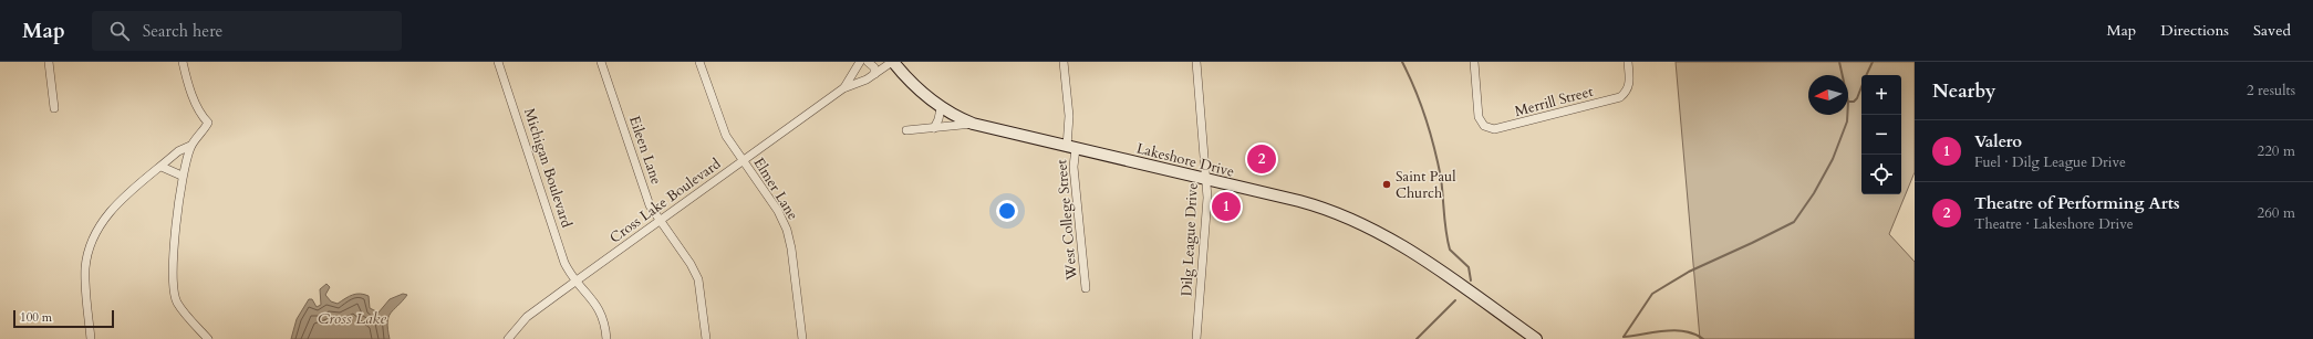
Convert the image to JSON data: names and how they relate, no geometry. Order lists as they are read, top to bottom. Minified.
{"streets":{"main road":["Lakeshore Drive"],"street":["Merrill Street","Eileen Lane","Michigan Boulevard","Elmer Lane","Cross Lake Boulevard","West College Street","Dilg League Drive"]},"crossings":[["Eileen Lane","Cross Lake Boulevard"],["Lakeshore Drive","Cross Lake Boulevard"],["Lakeshore Drive","West College Street"],["Lakeshore Drive","Dilg League Drive"],["Michigan Boulevard","Cross Lake Boulevard"],["Elmer Lane","Cross Lake Boulevard"]],"water":["Cross Lake"],"places":["Saint Paul Church"],"scale_bar":"100 m","north":"left","page":{"header":"Map","search":"Search here","nav":["Map","Directions","Saved"],"heading":["Nearby","2 results"],"map_buttons":["+","−"],"list":[{"mark":"1","name":"Valero","note":"Fuel · Dilg League Drive","value":"220 m"},{"mark":"2","name":"Theatre of Performing Arts","note":"Theatre · Lakeshore Drive","value":"260 m"}],"pins":["2","1"],"scale":"100 m"}}
